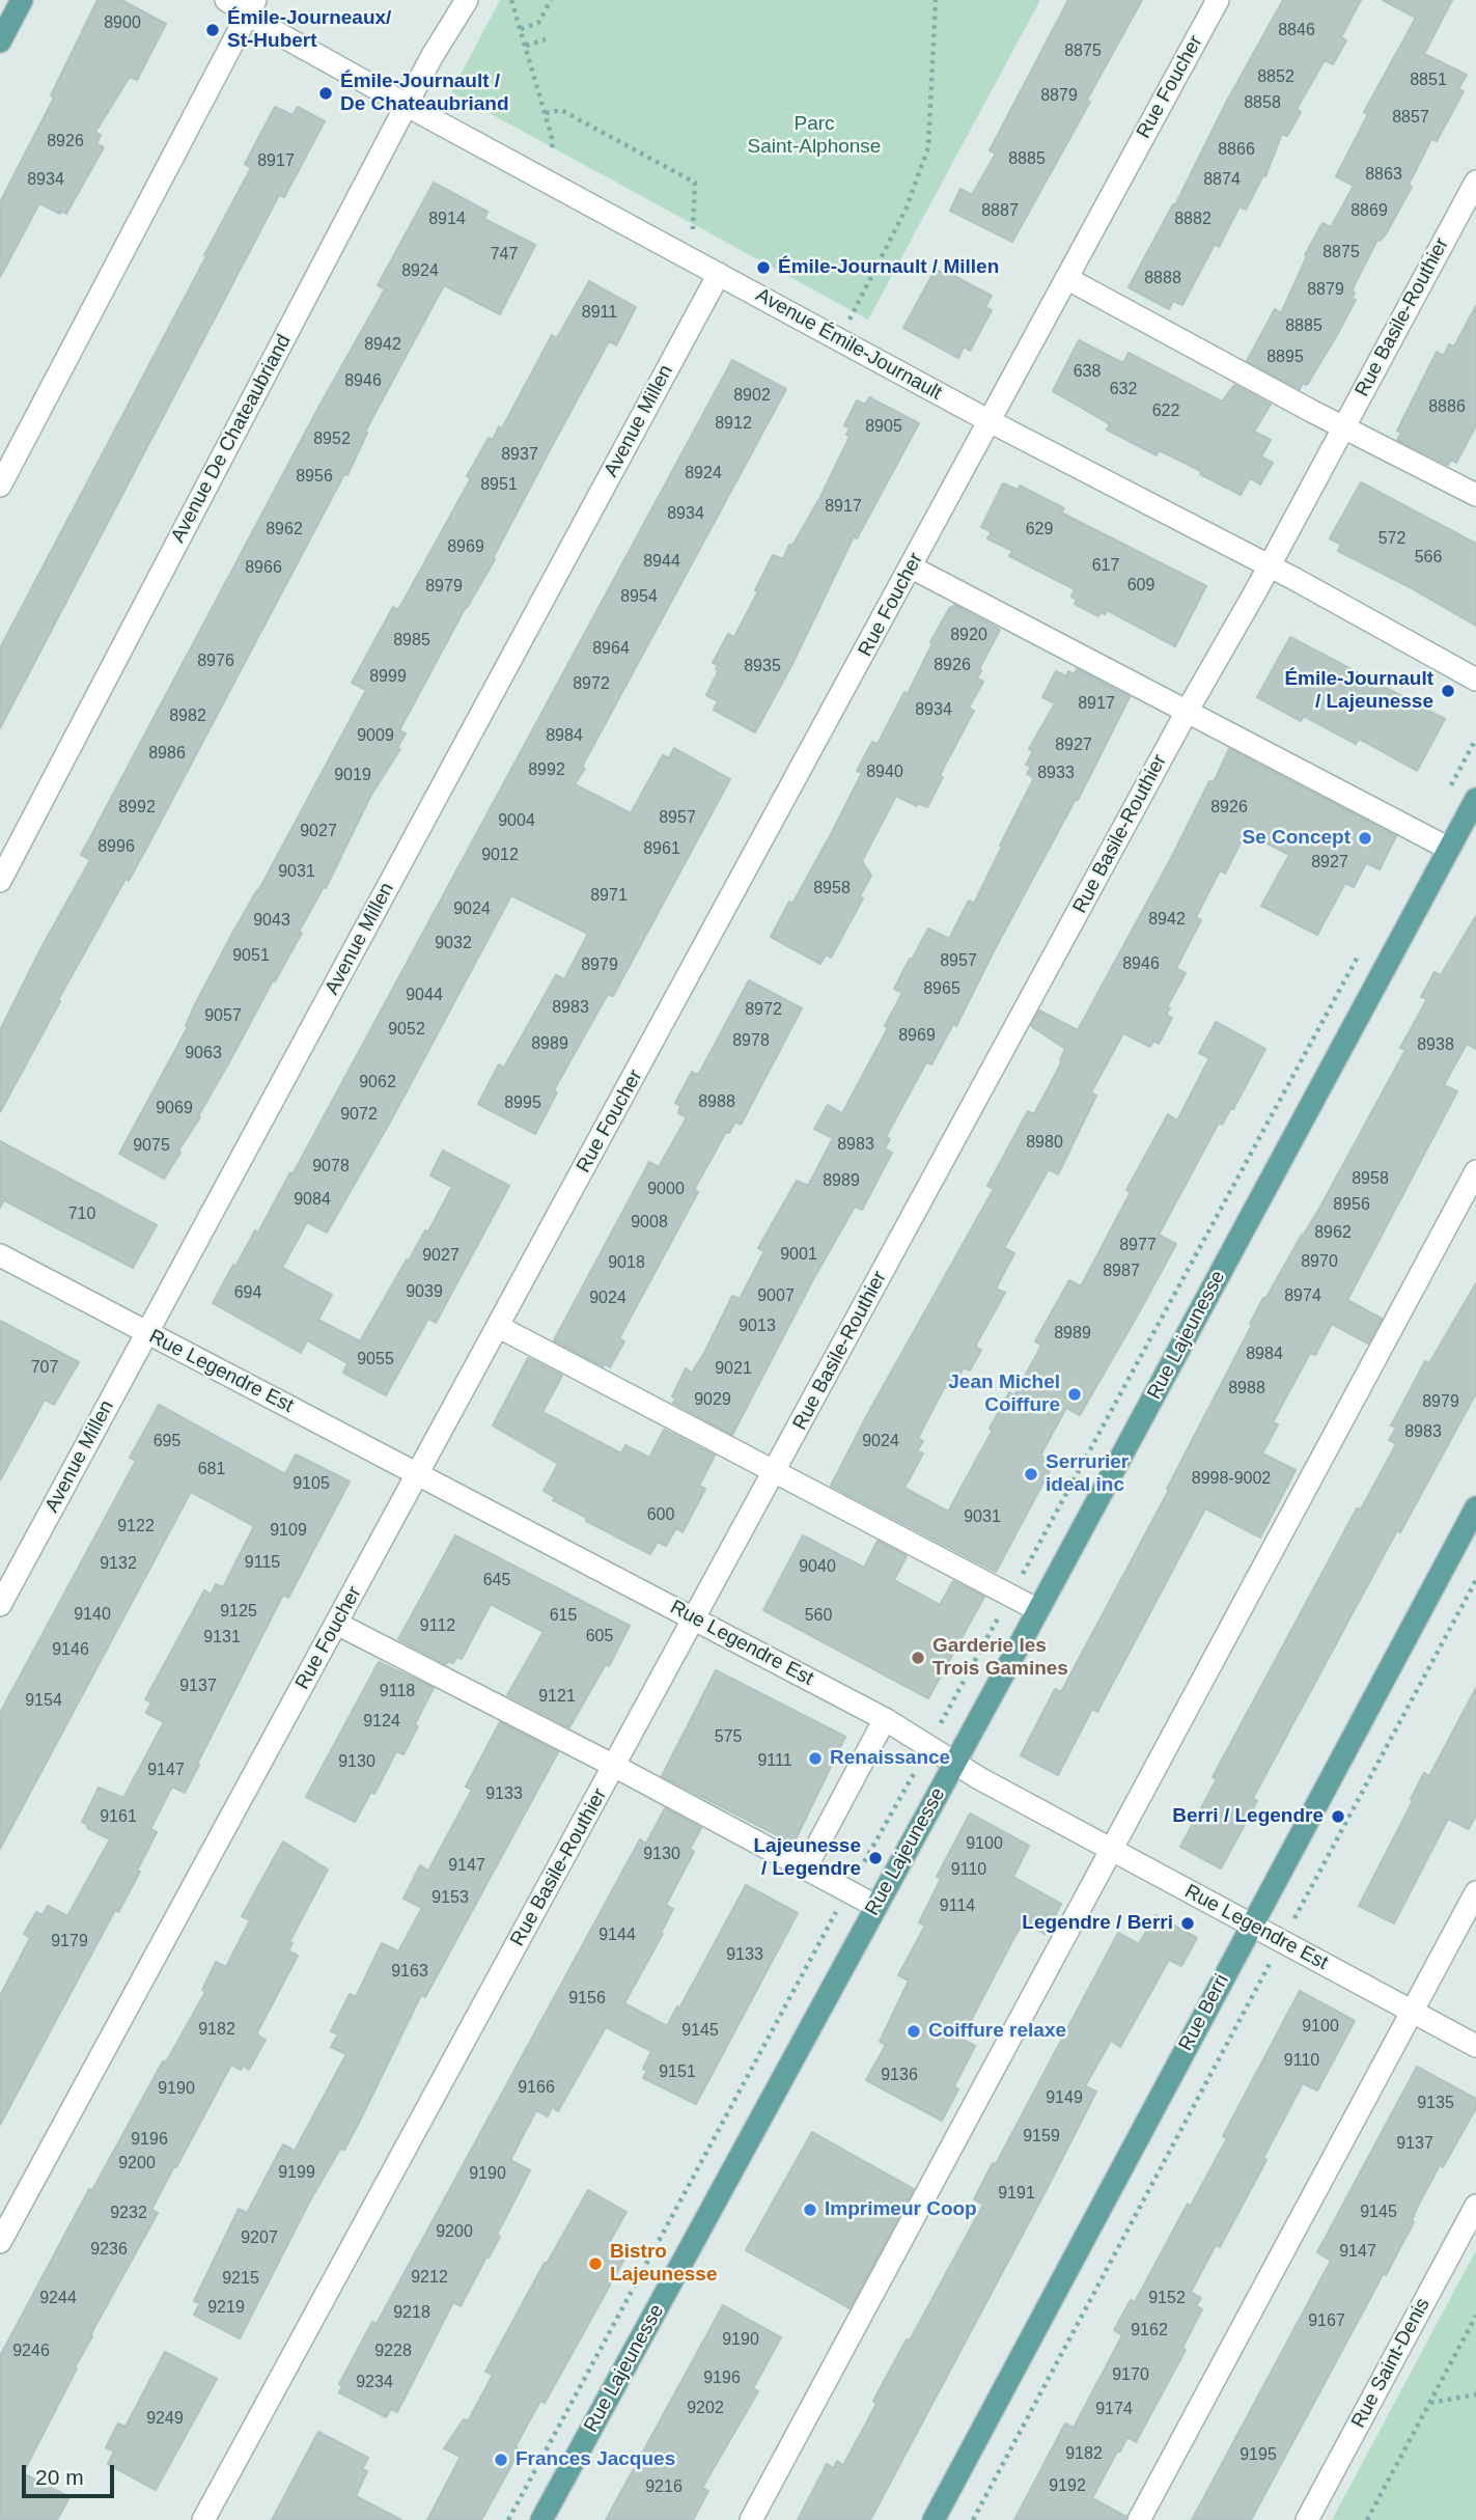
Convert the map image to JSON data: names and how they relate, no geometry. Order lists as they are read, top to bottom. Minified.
{"streets":{"main road":["Rue Lajeunesse","Rue Berri"],"street":["Rue Foucher","Rue Basile-Routhier","Avenue Émile-Journault","Avenue Millen","Avenue De Chateaubriand","Rue Legendre Est","Rue Saint-Denis"]},"crossings":[["Rue Foucher","Avenue Émile-Journault"],["Rue Foucher","Rue Legendre Est"],["Rue Basile-Routhier","Avenue Émile-Journault"],["Rue Basile-Routhier","Rue Legendre Est"],["Avenue Émile-Journault","Avenue Millen"],["Avenue Émile-Journault","Avenue De Chateaubriand"],["Avenue Millen","Rue Legendre Est"],["Rue Lajeunesse","Rue Legendre Est"],["Rue Legendre Est","Rue Berri"]],"parks":["Parc Saint-Alphonse"],"places":["Émile-Journeaux/ St-Hubert","Émile-Journault / De Chateaubriand","Émile-Journault / Millen","Émile-Journault / Lajeunesse","Se Concept","Jean Michel Coiffure","Serrurier ideal inc","Garderie les Trois Gamines","Renaissance","Berri / Legendre","Lajeunesse / Legendre","Legendre / Berri","Coiffure relaxe","Imprimeur Coop","Bistro Lajeunesse","Frances Jacques"],"house_numbers":["8900","8846","8875","8852","8851","8879","8858","8857","8926","8866","8885","8917","8863","8934","8874","8887","8869","8914","8882","8875","747","8924","8888","8879","8911","8885","8942","8895","638","8946","632","8902","8886","622","8912","8905","8952","8937","8924","8956","8951","8917","8934","8962","629","572","8969","566","8944","617","8966","609","8979","8954","8920","8985","8964","8976","8926","8935","8999","8972","8917","8934","8982","9009","8984","8927","8986","8992","8940","8933","9019","8992","8926","8957","9004","9027","8996","8961","9012","8927","9031","8958","8971","9024","8942","9043","9032","9051","8957","8946","8979","8965","9044","8983","8972","9057","9052","8969","8978","8989","8938","9063","9062","8988","8995","9069","9072","8980","8983","9075","9078","8958","8989","9000","9084","8956","710","9008","8962","8977","9001","9027","8970","9018","8987","9039","694","9007","8974","9024","9013","8989","8984","9055","707","9021","8988","9029","8979","8983","695","9024","681","8998-9002","9105","600","9031","9122","9109","9115","9132","9040","645","9125","9140","615","560","9112","605","9131","9146","9137","9118","9121","9154","9124","575","9111","9130","9147","9133","9161","9100","9130","9147","9110","9153","9114","9144","9179","9133","9163","9156","9100","9182","9145","9110","9151","9136","9166","9190","9149","9135","9159","9196","9137","9200","9199","9190","9191","9145","9232","9200","9207","9236","9147","9212","9215","9244","9152","9219","9218","9167","9162","9190","9246","9228","9170","9196","9234","9202","9174","9249","9182","9195","9192","9216"],"scale_bar":"20 m"}
